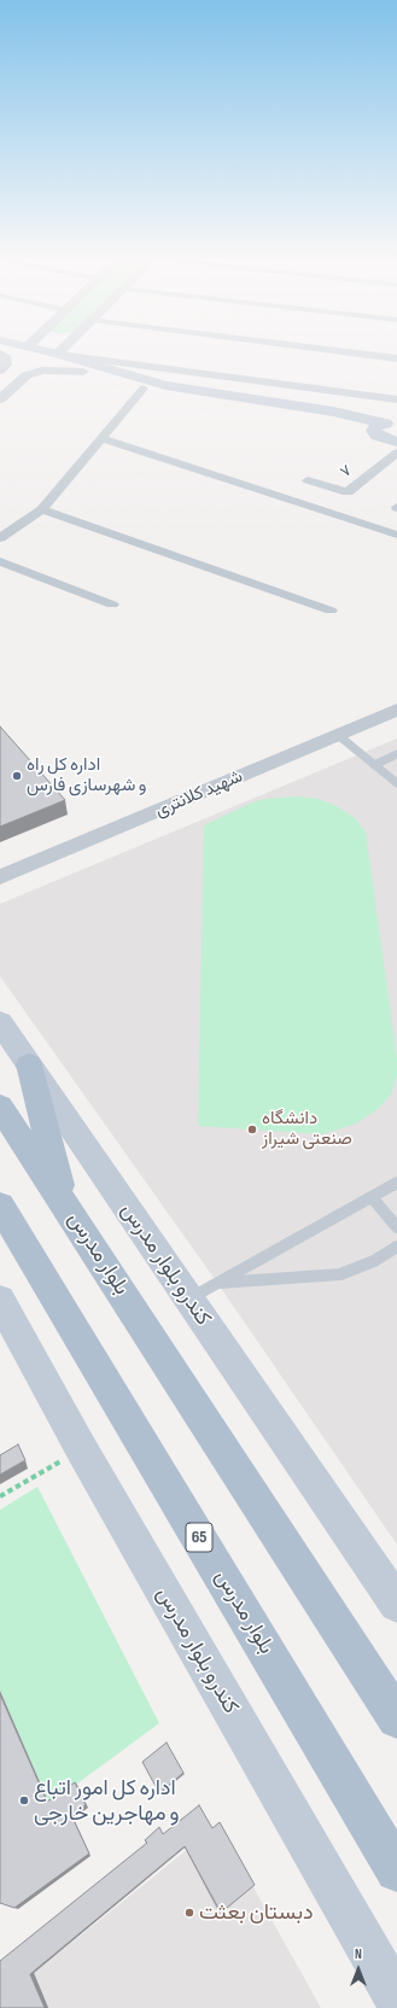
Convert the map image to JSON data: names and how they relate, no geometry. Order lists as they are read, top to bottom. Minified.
{"streets":{"main road":["بلوار مدرس","کندرو بلوار مدرس","65"],"street":["۷","شهید کلانتری"]},"places":["اداره کل راه و شهرسازی فارس","دانشگاه صنعتی شیراز","اداره کل امور اتباع و مهاجرین خارجی","دبستان بعثت"],"north":"top"}
